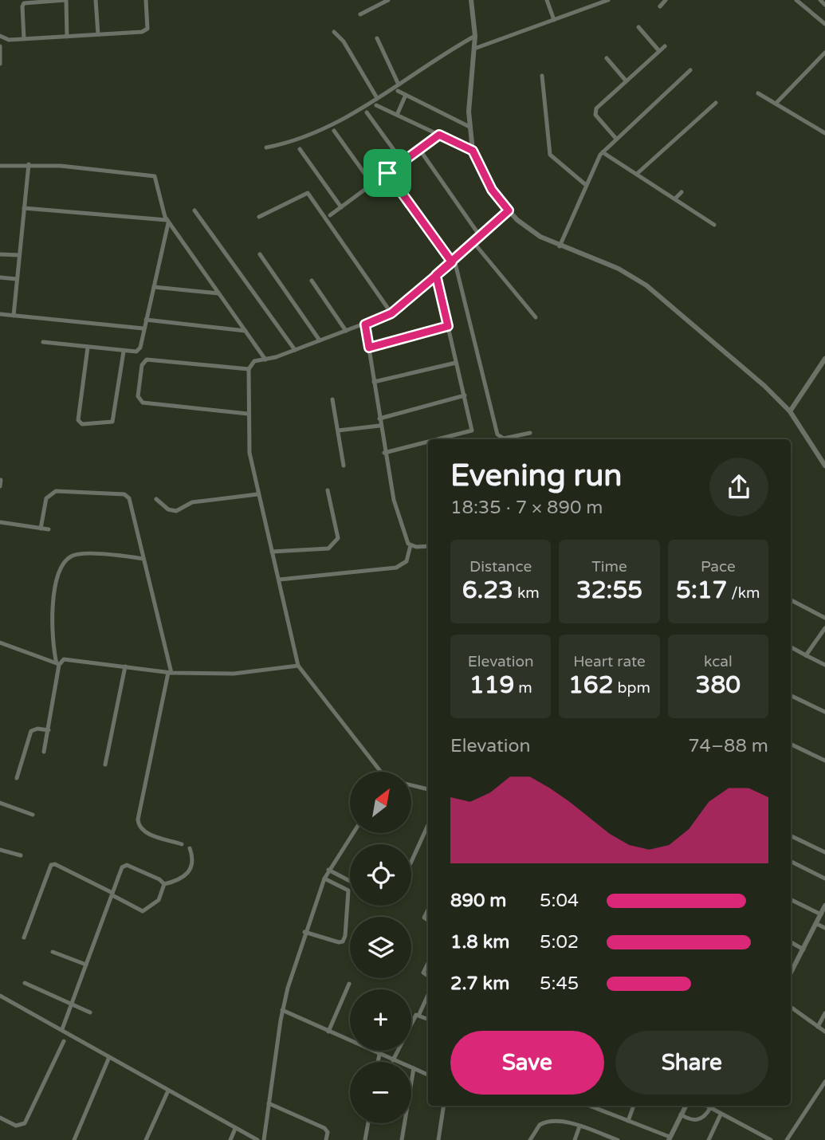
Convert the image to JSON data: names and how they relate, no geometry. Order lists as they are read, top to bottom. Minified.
{"north":"top right","page":{"heading":["Evening run","18:35 · 7 × 890 m"],"stats":[["Distance","6.23 km"],["Time","32:55"],["Pace","5:17 /km"],["Elevation","119 m"],["Heart rate","162 bpm"],["kcal","380"]],"chart":["Elevation","74–88 m"],"map_buttons":["+","−"],"list":[{"name":"890 m","note":"5:04"},{"name":"1.8 km","note":"5:02"},{"name":"2.7 km","note":"5:45"}],"buttons":["Save","Share"]}}
